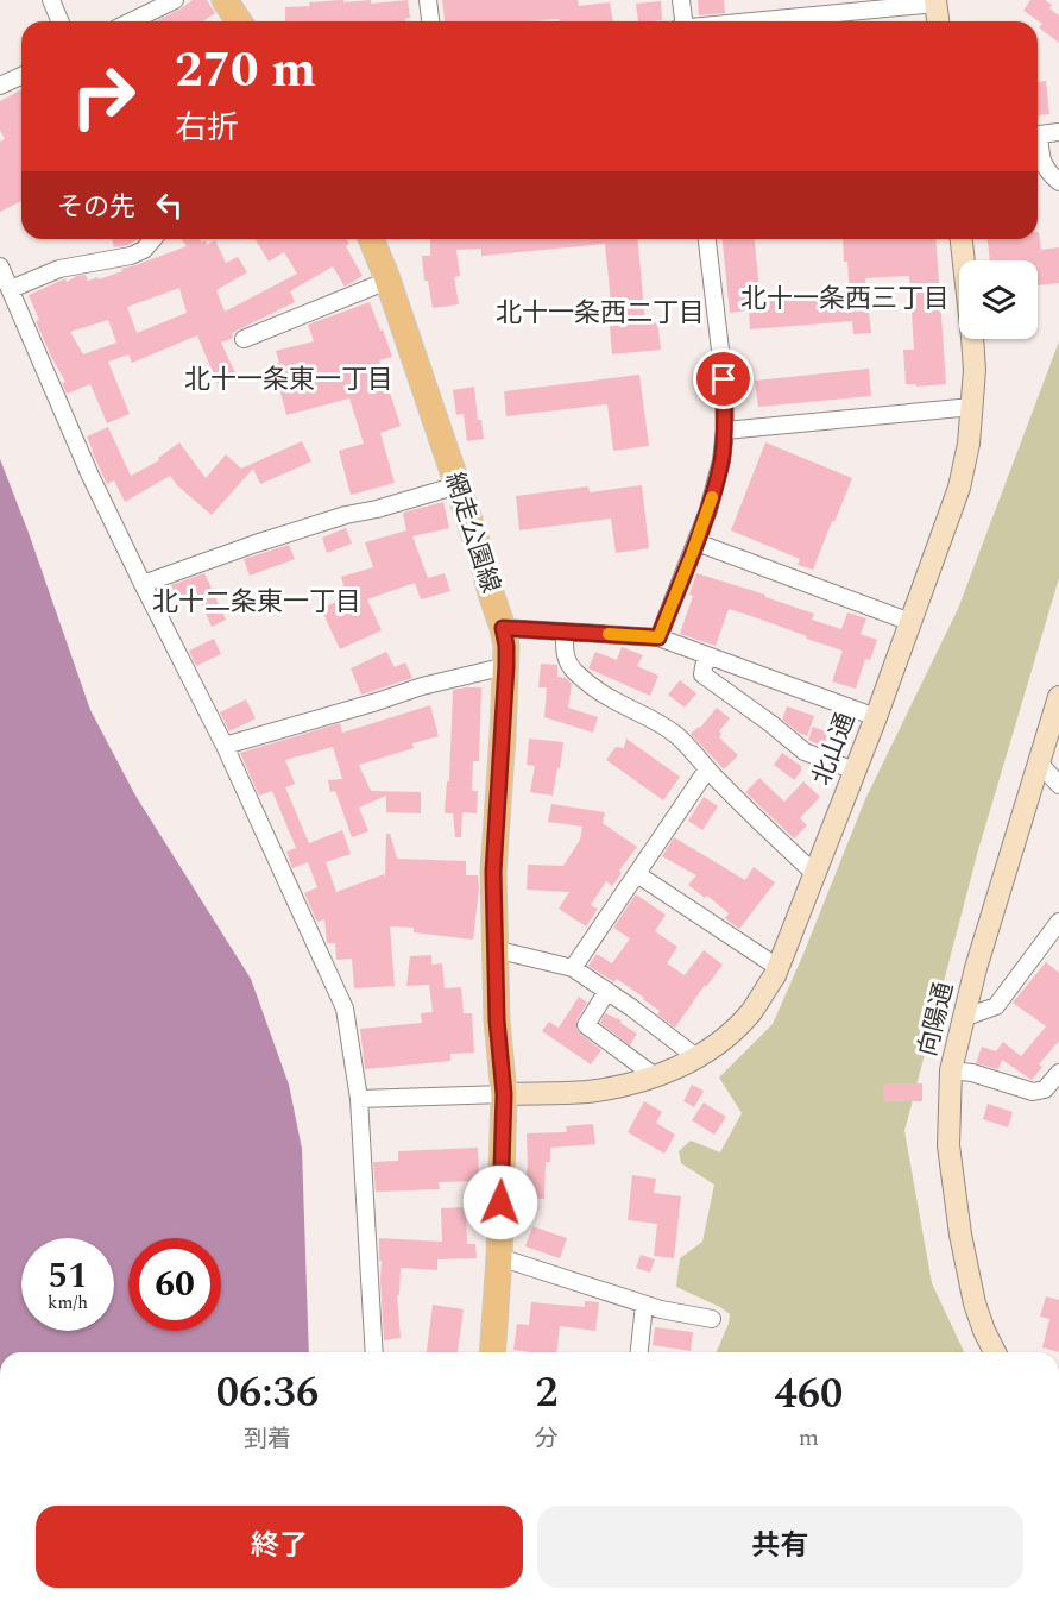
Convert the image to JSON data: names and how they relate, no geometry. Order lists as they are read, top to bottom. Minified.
{"streets":{"main road":["網走公園線"],"street":["北山通","向陽通"]},"crossings":[["網走公園線","北山通"]],"districts":["北十一条西三丁目","北十一条西二丁目","北十一条東一丁目","北十二条東一丁目"],"page":{"turn":["270 m","右折"],"then":"その先","speed":"51 km/h","limit":"60","eta":["06:36","到着","2","分","460","m"],"buttons":["終了","共有"]}}
